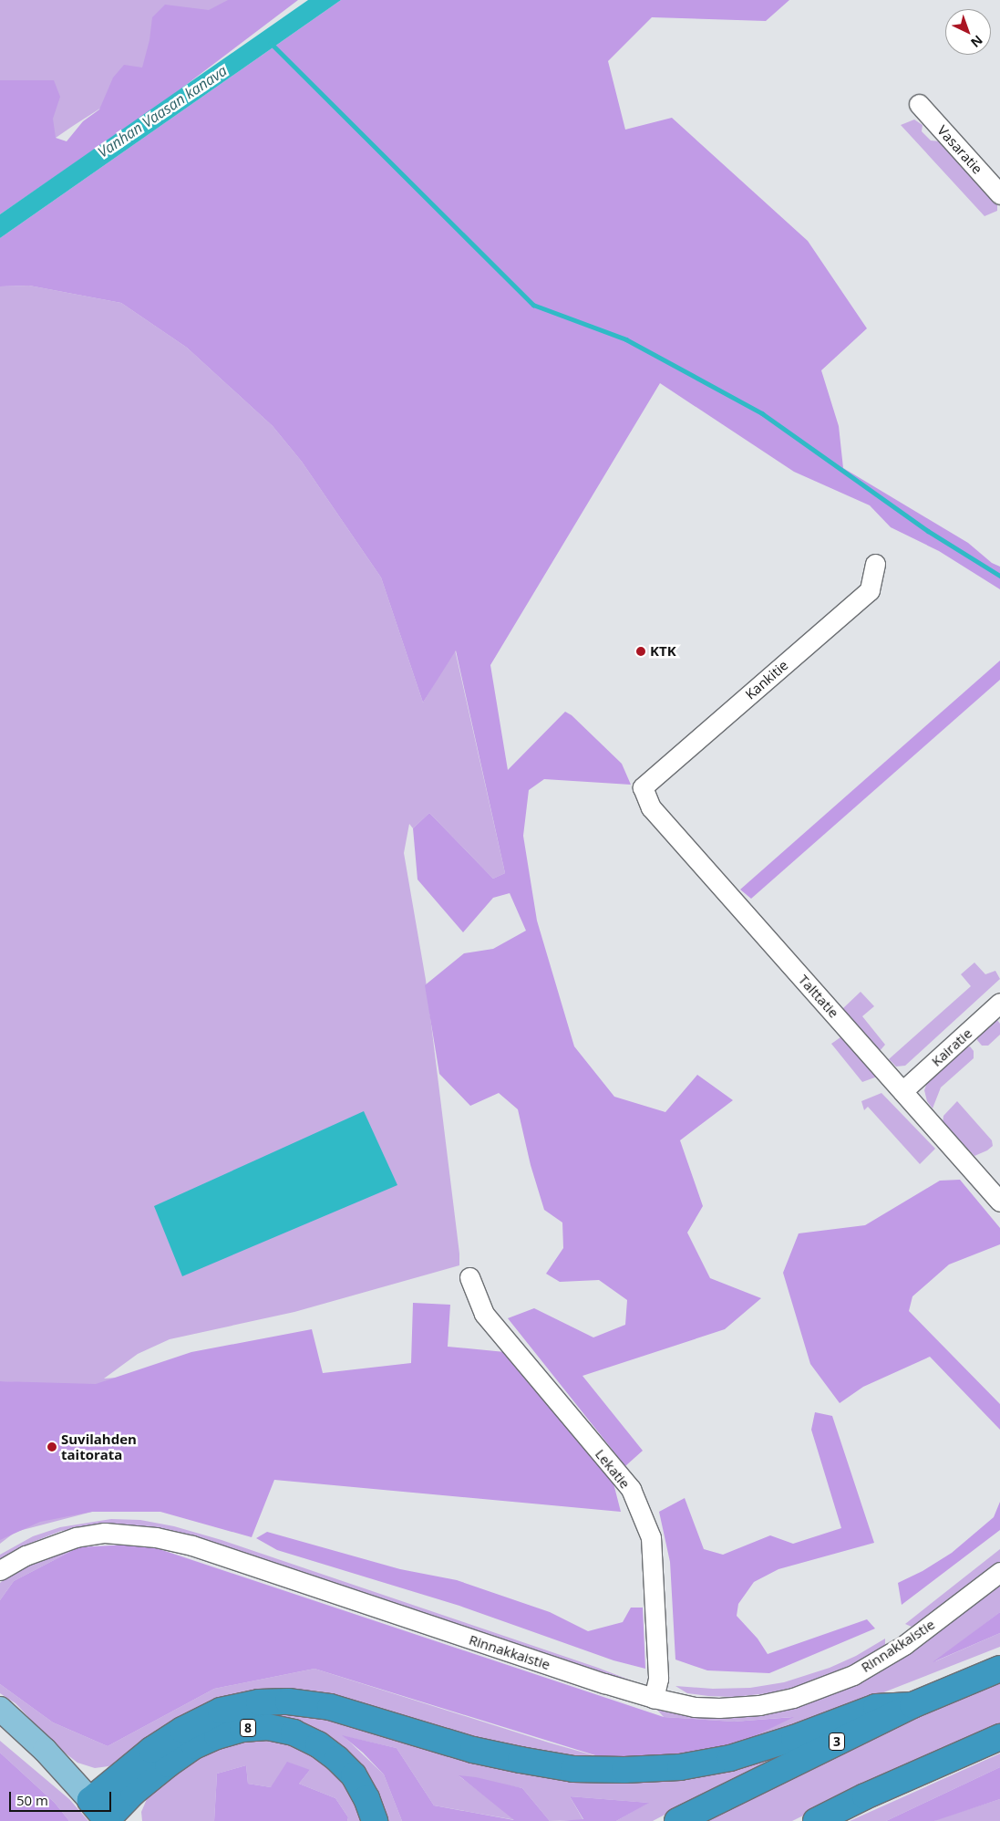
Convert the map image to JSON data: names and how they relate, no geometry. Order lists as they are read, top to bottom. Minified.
{"streets":{"highway":["8","3"],"street":["Vasaratie","Kankitie","Talttatie","Kairatie","Lekatie","Rinnakkaistie"]},"crossings":[["Kankitie","Talttatie"],["Talttatie","Kairatie"],["Lekatie","Rinnakkaistie"]],"water":["Vanhan Vaasan kanava"],"places":["KTK","Suvilahden taitorata"],"scale_bar":"50 m","north":"bottom right"}
